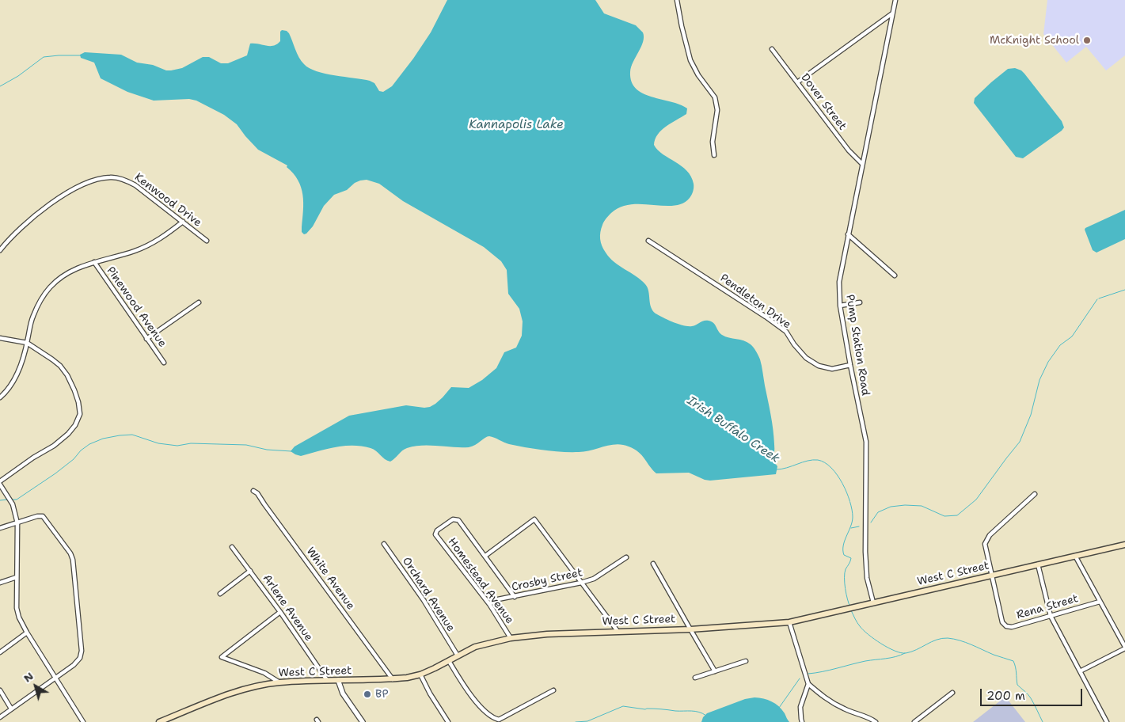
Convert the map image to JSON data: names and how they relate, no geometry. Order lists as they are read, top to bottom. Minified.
{"streets":{"main road":["West C Street"],"street":["Dover Street","Kenwood Drive","Pendleton Drive","Pinewood Avenue","Pump Station Road","White Avenue","Crosby Street","Homestead Avenue","Orchard Avenue","Rena Street","Arlene Avenue"]},"crossings":[["Dover Street","Pump Station Road"],["Pendleton Drive","Pump Station Road"],["Pump Station Road","West C Street"],["West C Street","White Avenue"],["West C Street","Homestead Avenue"],["West C Street","Orchard Avenue"],["West C Street","Rena Street"],["West C Street","Arlene Avenue"],["Crosby Street","Homestead Avenue"]],"water":["Kannapolis Lake","Irish Buffalo Creek"],"places":["McKnight School","BP"],"scale_bar":"200 m","north":"top left"}
